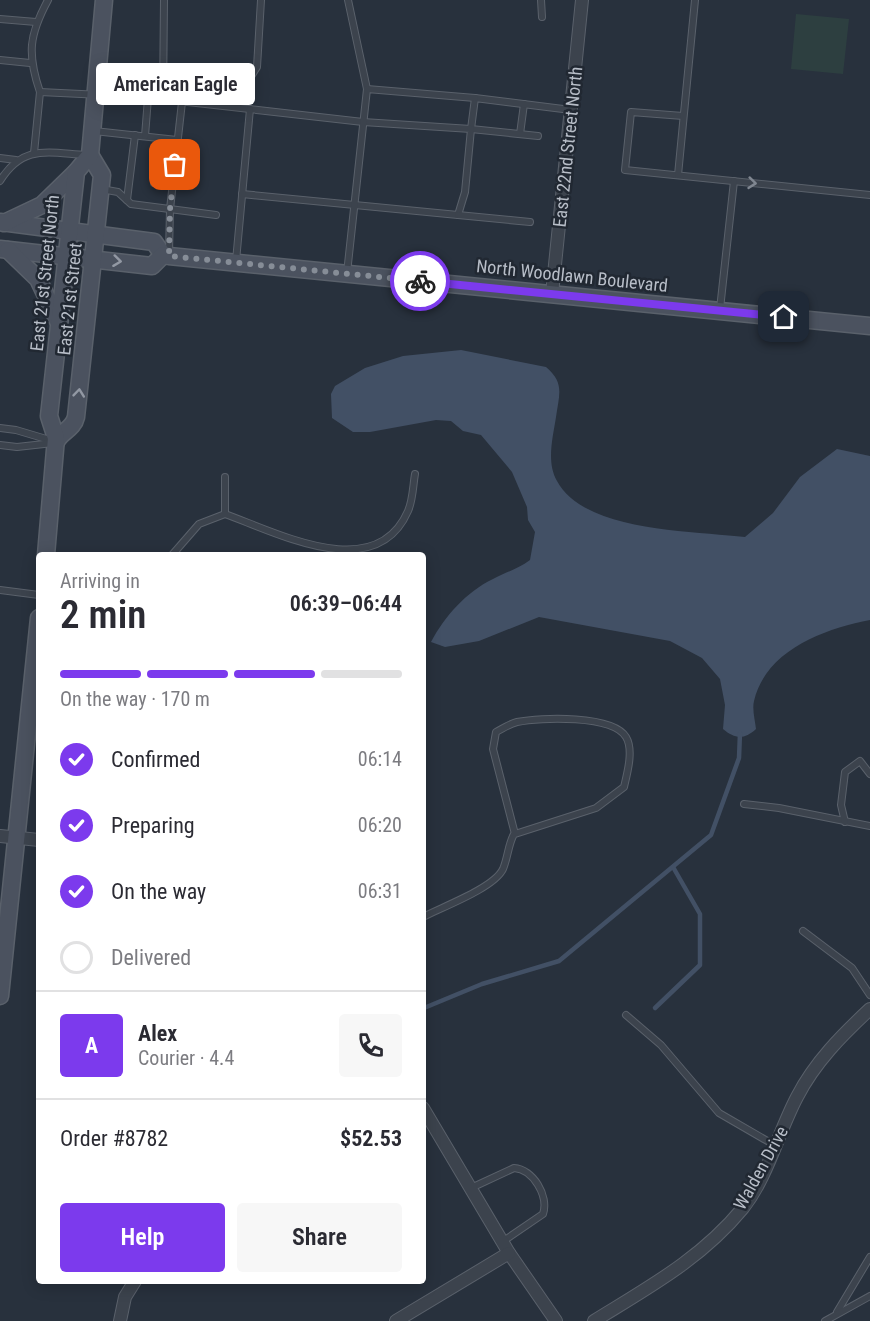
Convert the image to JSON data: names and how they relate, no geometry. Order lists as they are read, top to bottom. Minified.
{"streets":{"main road":["East 21st Street North","North Woodlawn Boulevard","East 21st Street"],"street":["East 22nd Street North","Walden Drive"]},"crossings":[["East 22nd Street North","North Woodlawn Boulevard"],["East 21st Street North","North Woodlawn Boulevard"],["East 21st Street North","East 21st Street"],["North Woodlawn Boulevard","East 21st Street"]],"one_way":["East 21st Street"],"places":["American Eagle"],"page":{"bubble":"American Eagle","heading":["2 min","Arriving in","06:39–06:44"],"panel":["Alex","Courier · 4.4","Order #8782","$52.53"],"bar":"On the way · 170 m","list":[["Confirmed","06:14"],["Preparing","06:20"],["On the way","06:31"],"Delivered"],"round":"A","buttons":["Help","Share"]}}
